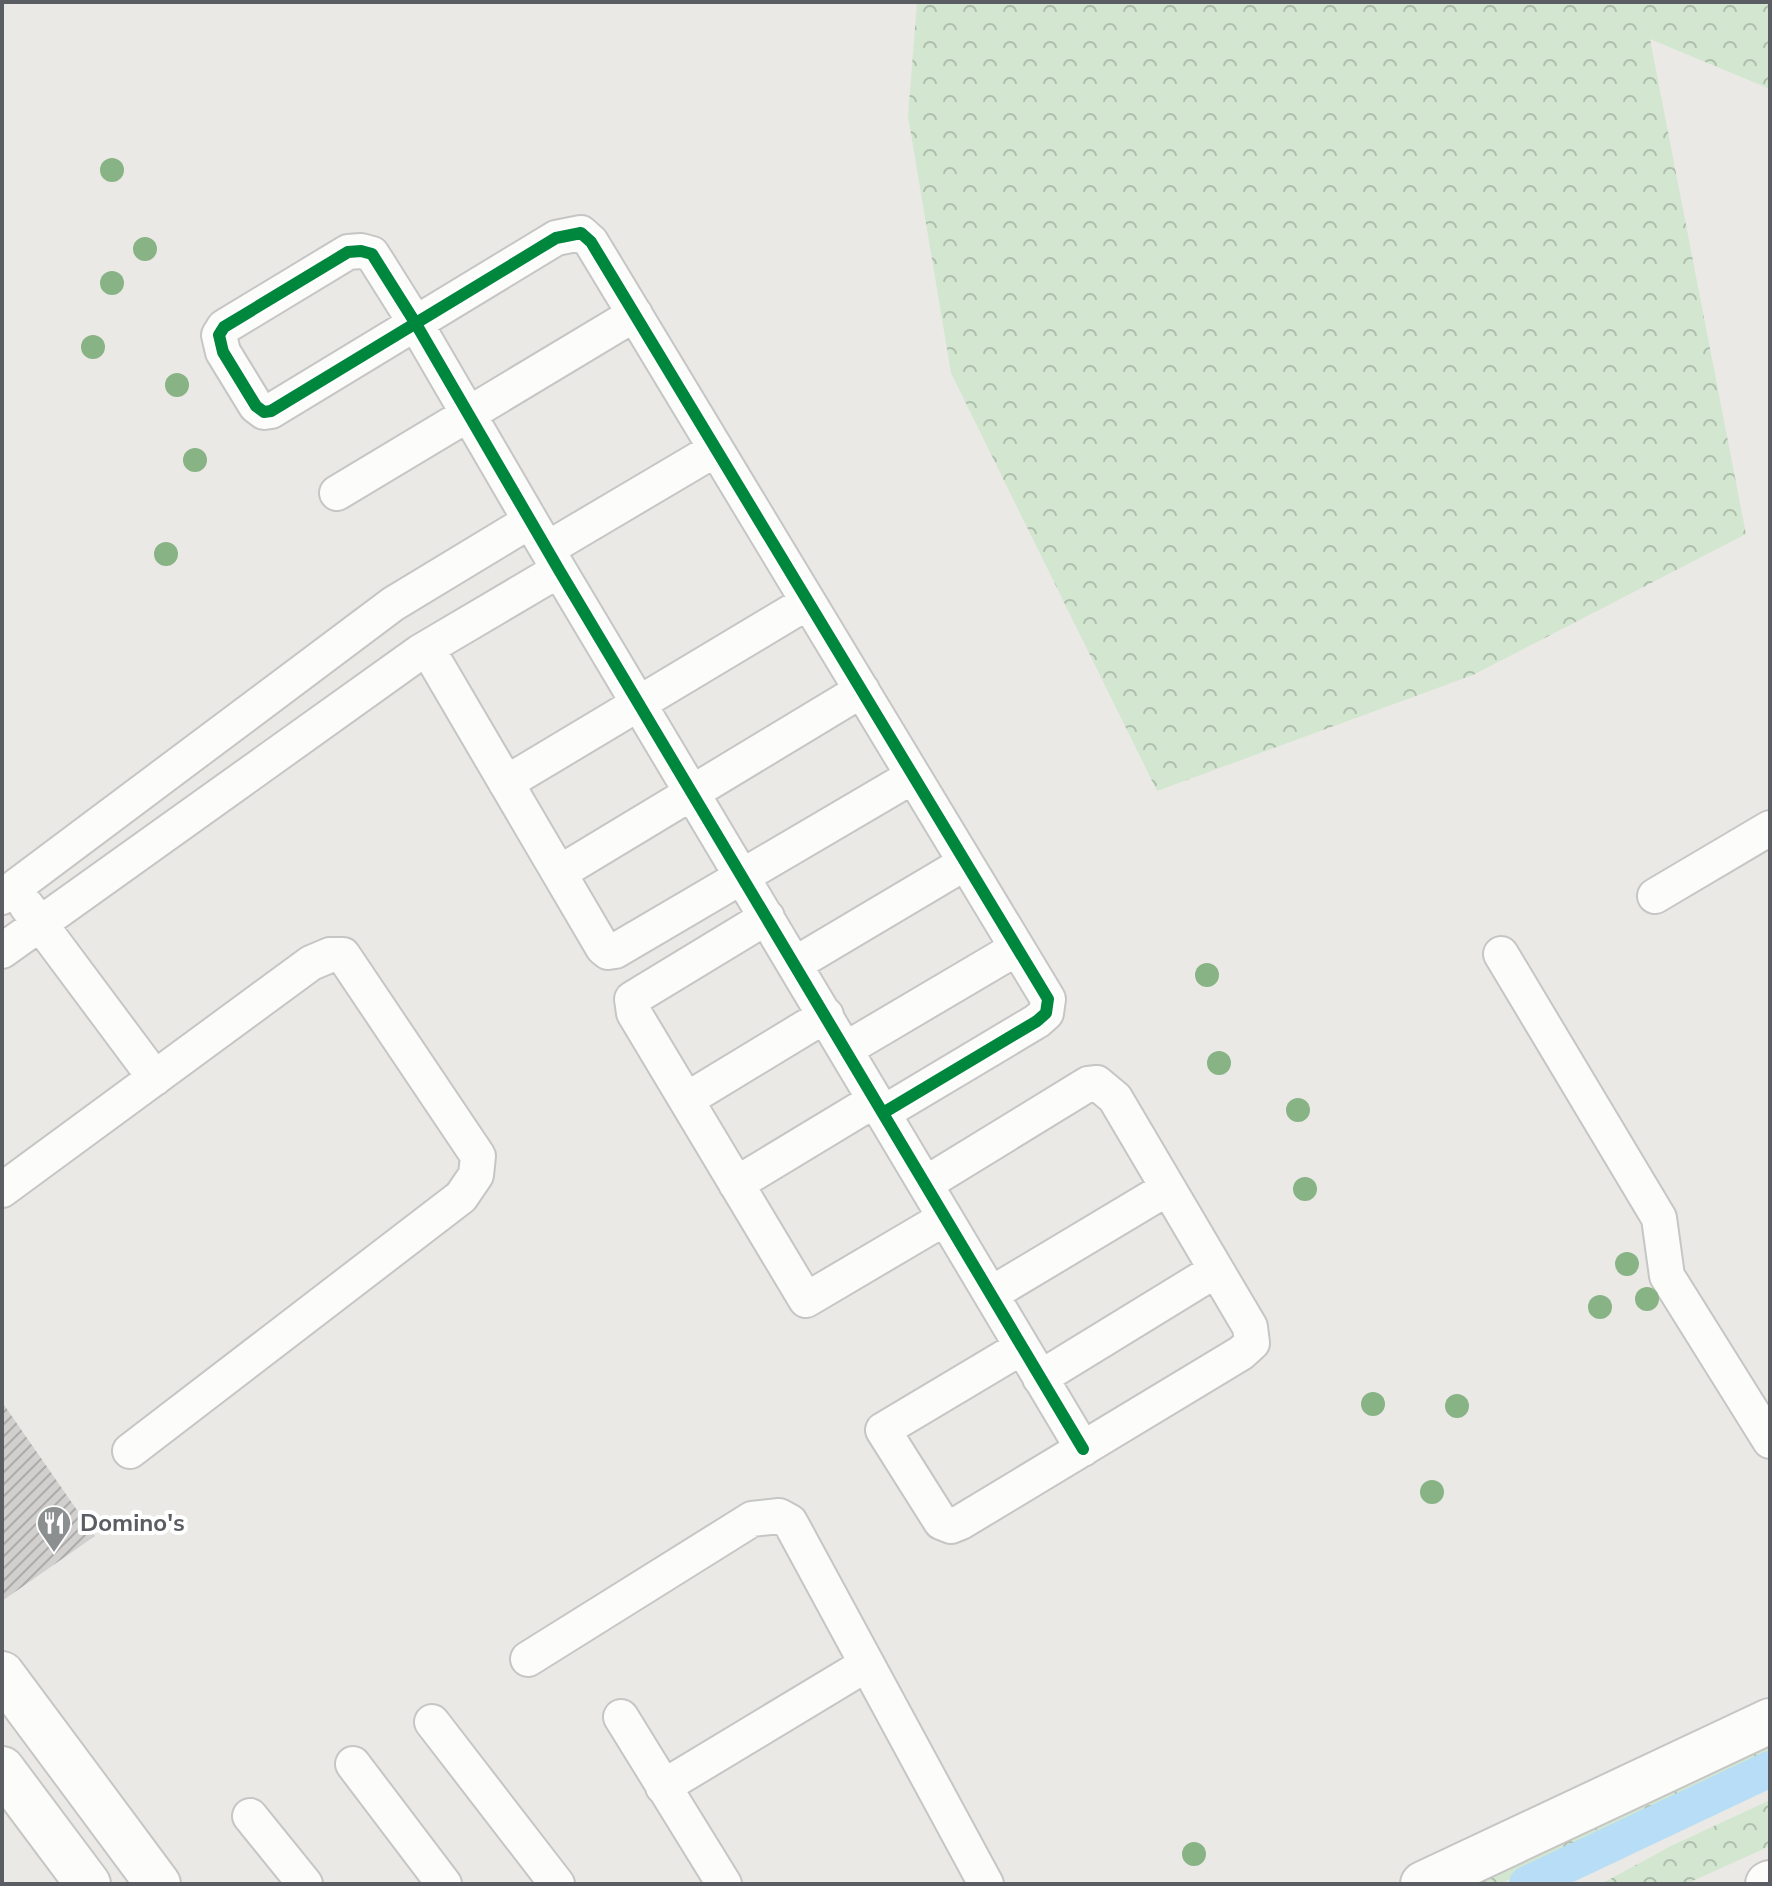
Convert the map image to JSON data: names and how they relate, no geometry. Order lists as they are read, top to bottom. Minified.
{"places":{"restaurant":["Domino's"]}}
